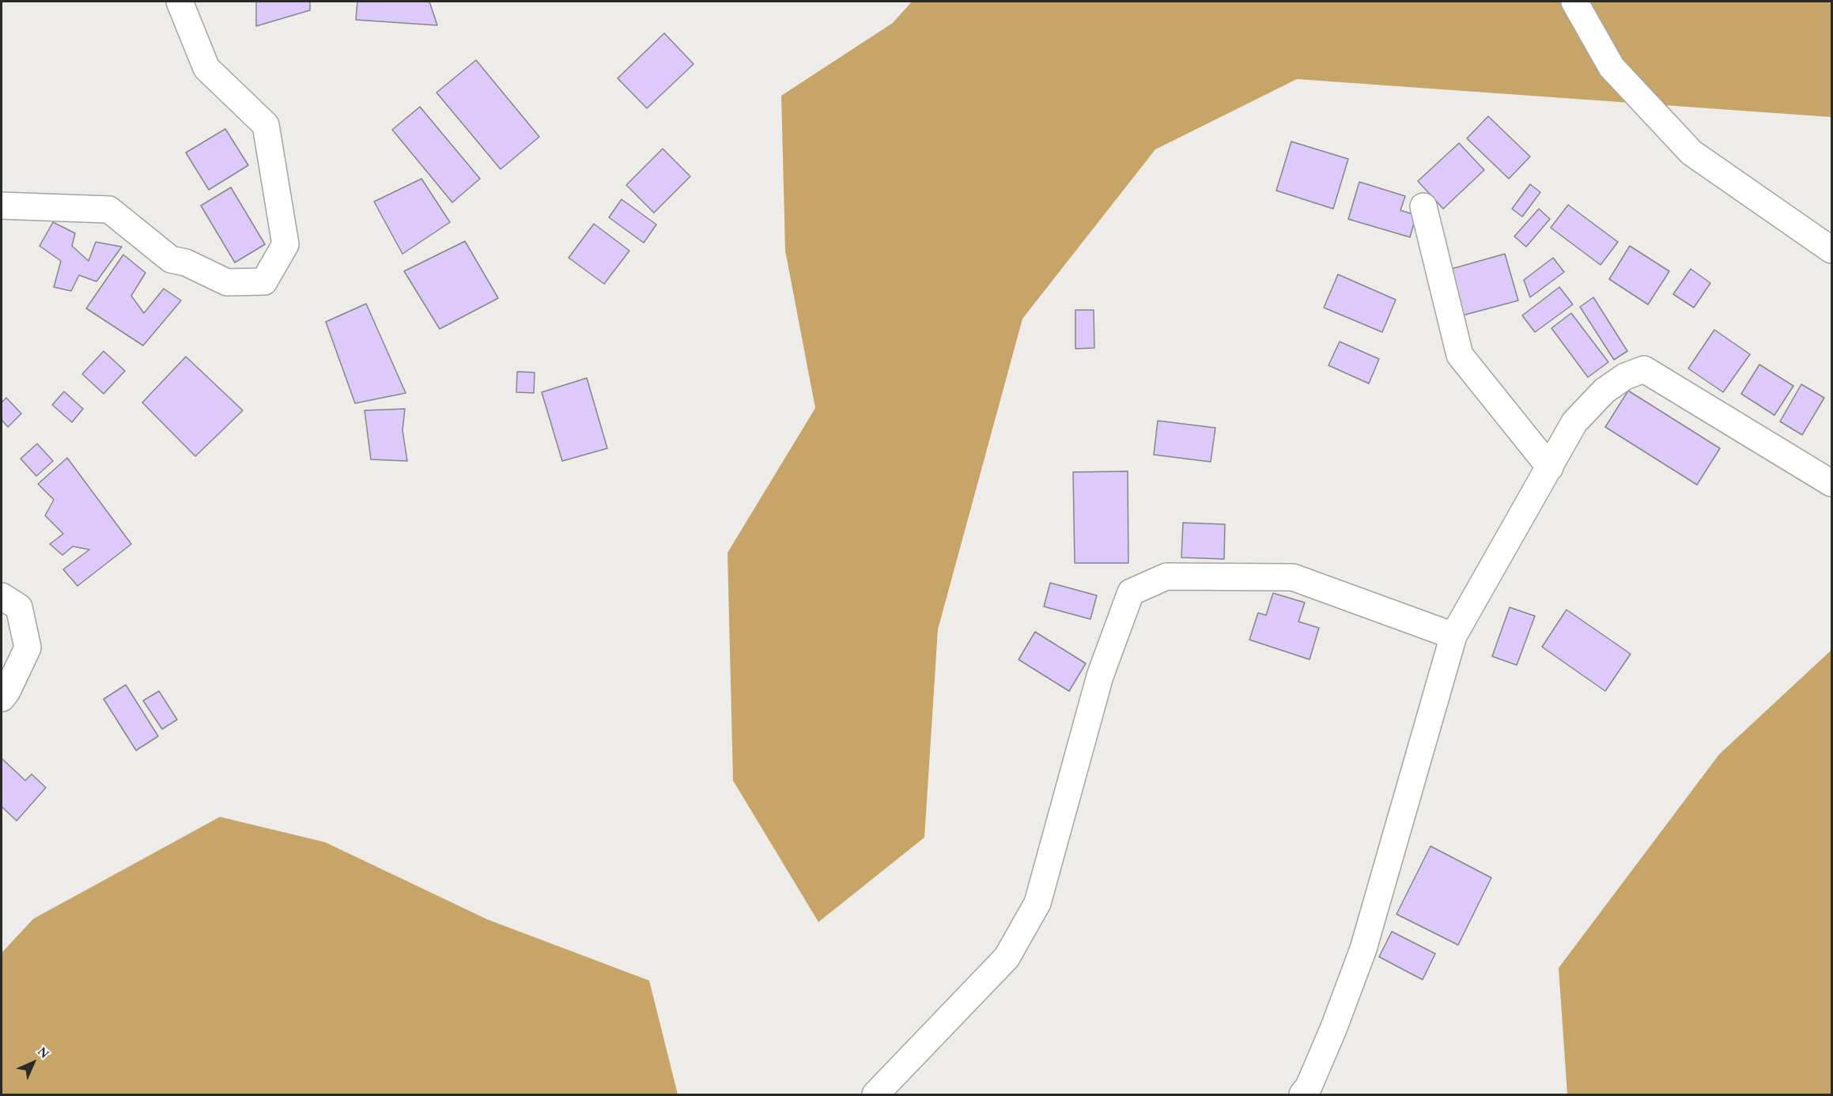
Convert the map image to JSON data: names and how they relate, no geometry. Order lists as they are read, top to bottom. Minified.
{"north":"top right"}
